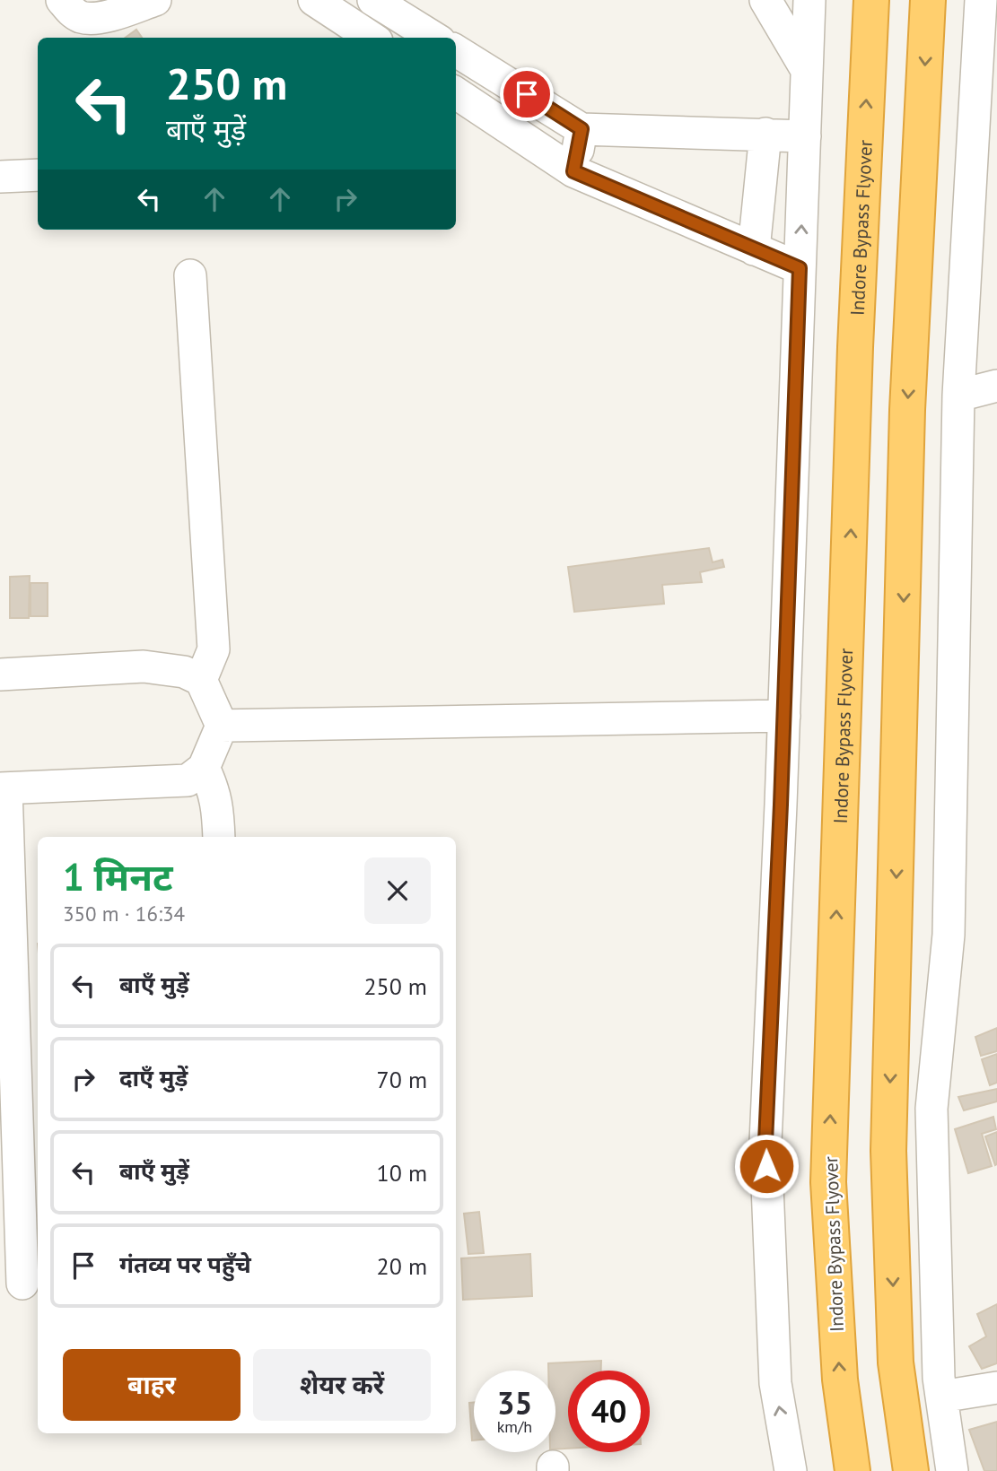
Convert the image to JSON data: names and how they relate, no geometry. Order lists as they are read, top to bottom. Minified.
{"streets":{"highway":["Indore Bypass Flyover"]},"page":{"turn":["250 m","बाएँ मुड़ें"],"heading":["1 मिनट","350 m · 16:34"],"list":[{"name":"बाएँ मुड़ें","value":"250 m"},{"name":"दाएँ मुड़ें","value":"70 m"},{"name":"बाएँ मुड़ें","value":"10 m"},{"name":"गंतव्य पर पहुँचे","value":"20 m"}],"buttons":["बाहर","शेयर करें"],"speed":"35 km/h","limit":"40"}}
